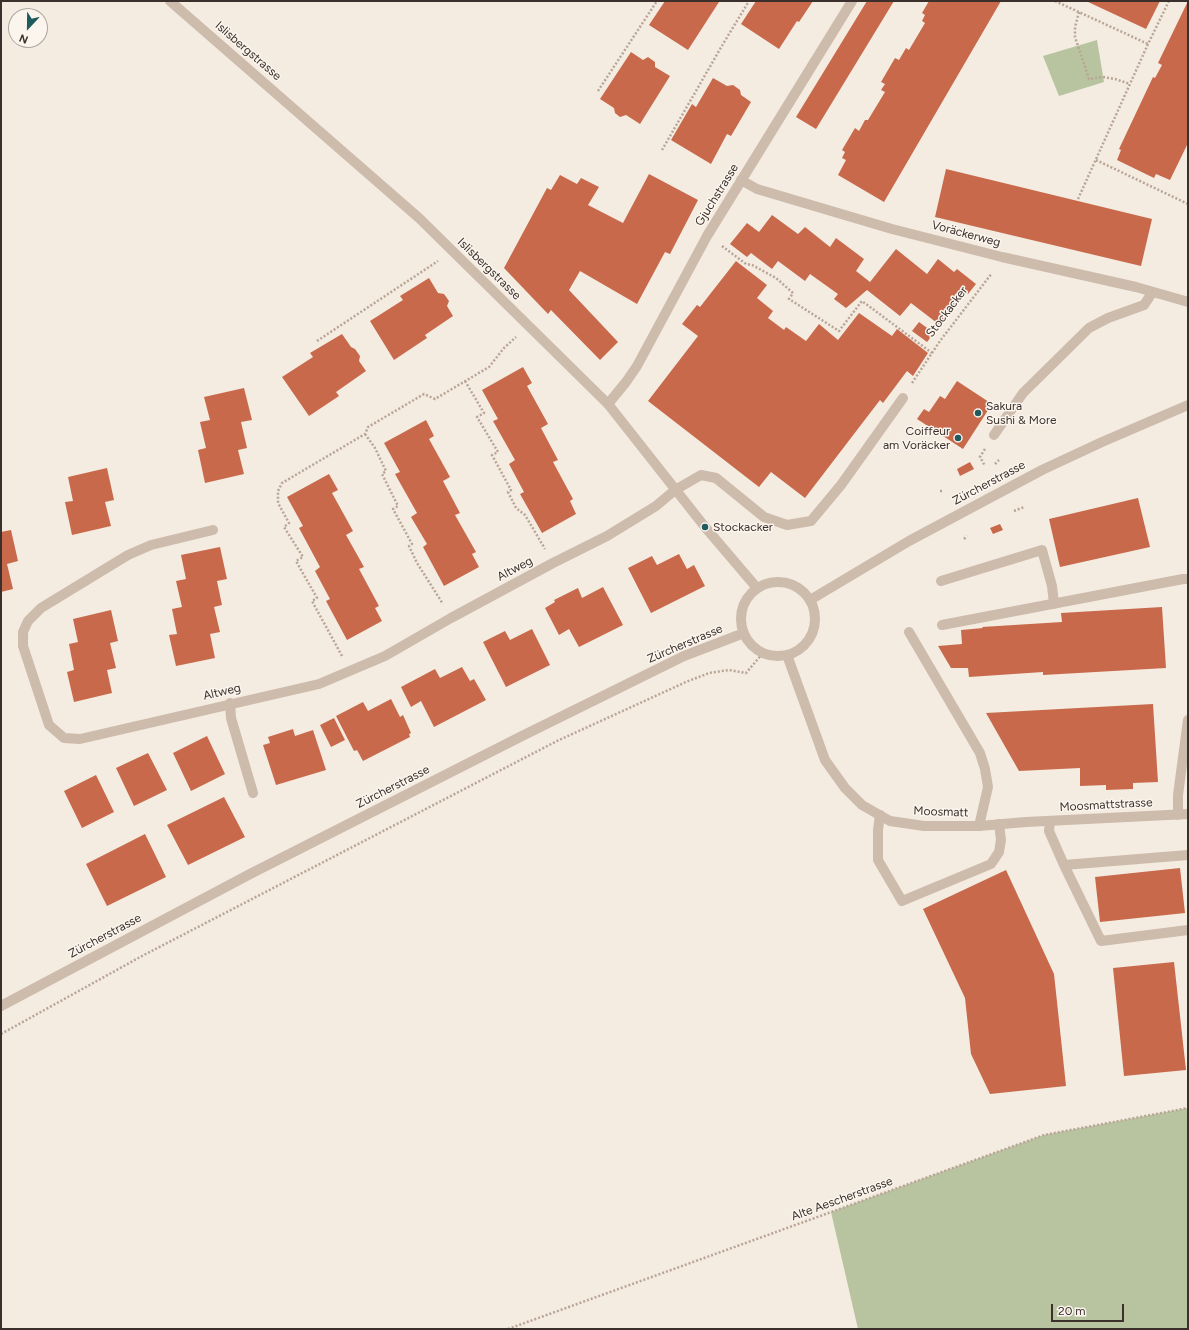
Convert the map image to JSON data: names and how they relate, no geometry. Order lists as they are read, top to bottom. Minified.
{"streets":{"street":["Islisbergstrasse","Gjuchstrasse","Voräckerweg","Zürcherstrasse","Altweg","Moosmattstrasse","Moosmatt"],"path":["Stockacker","Alte Aescherstrasse"]},"crossings":[["Islisbergstrasse","Gjuchstrasse"],["Islisbergstrasse","Zürcherstrasse"],["Islisbergstrasse","Altweg"],["Islisbergstrasse","Moosmatt"],["Gjuchstrasse","Voräckerweg"],["Gjuchstrasse","Stockacker"],["Zürcherstrasse","Moosmatt"],["Moosmattstrasse","Moosmatt"]],"places":["Sakura Sushi & More","Coiffeur am Voräcker","Stockacker"],"scale_bar":"20 m","north":"bottom"}
